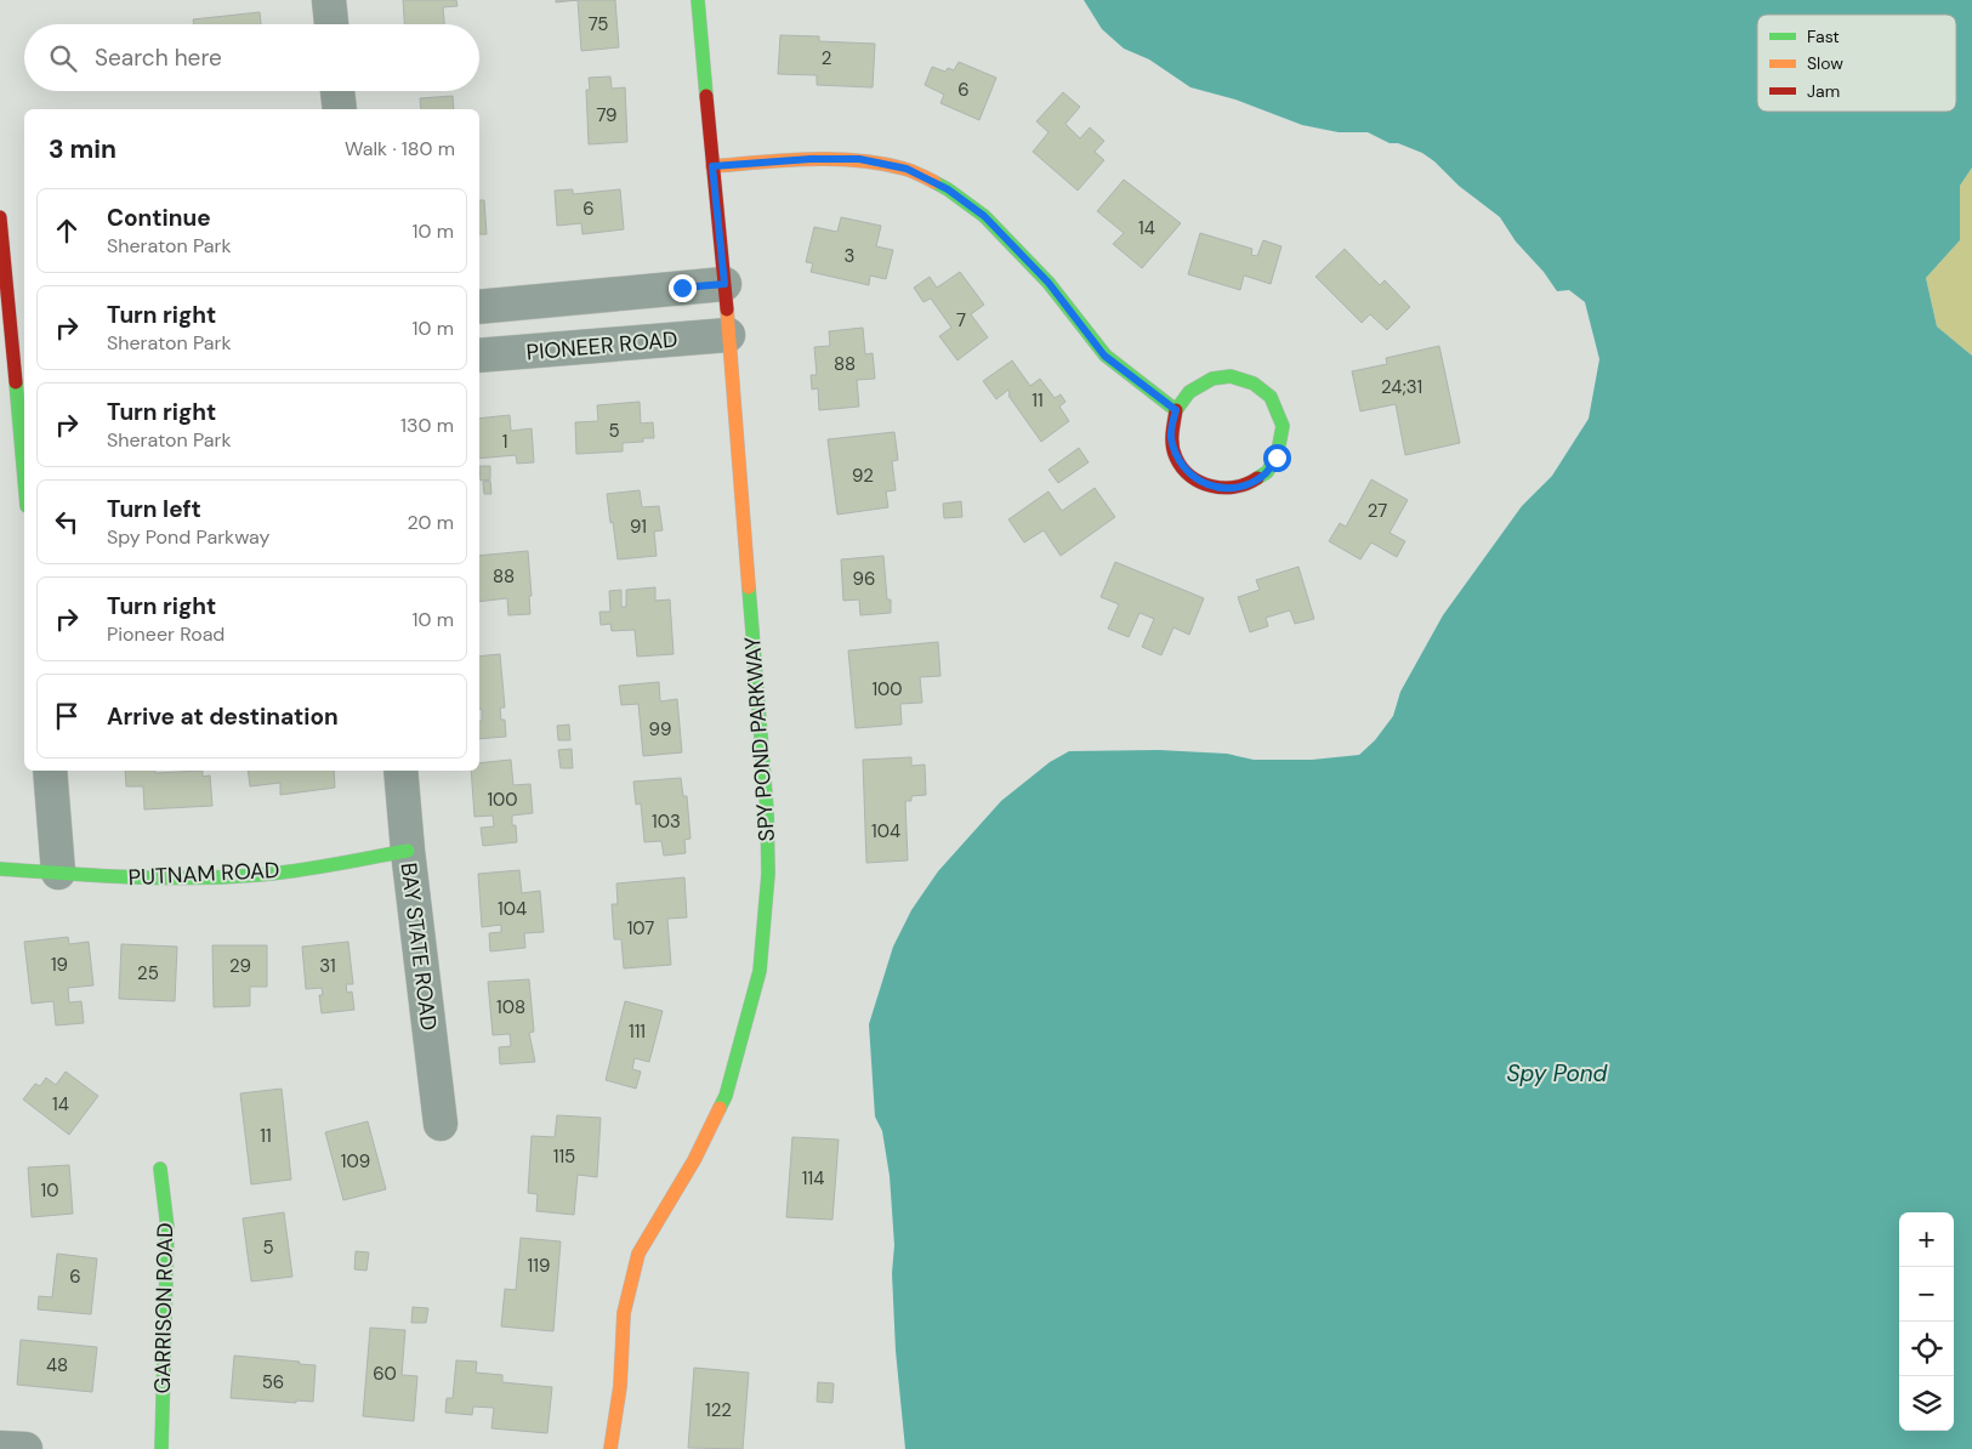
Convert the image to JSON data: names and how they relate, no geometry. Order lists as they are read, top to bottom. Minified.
{"streets":{"street":["PIONEER ROAD","SPY POND PARKWAY","PUTNAM ROAD","BAY STATE ROAD","GARRISON ROAD"]},"crossings":[["PIONEER ROAD","SPY POND PARKWAY"],["PUTNAM ROAD","BAY STATE ROAD"]],"water":["Spy Pond"],"house_numbers":["75","2","6","79","6","14","3","7","88","24;31","11","5","1","92","27","91","88","96","100","99","100","103","104","104","107","19","29","31","25","108","111","14","11","115","109","114","10","5","119","6","48","60","56","122"],"legend":["Fast","Slow","Jam"],"page":{"search":"Search here","heading":["3 min","Walk · 180 m"],"list":[["Continue","Sheraton Park","10 m"],["Turn right","Sheraton Park","10 m"],["Turn right","Sheraton Park","130 m"],["Turn left","Spy Pond Parkway","20 m"],["Turn right","Pioneer Road","10 m"],"Arrive at destination"],"map_buttons":["+","−"]}}
